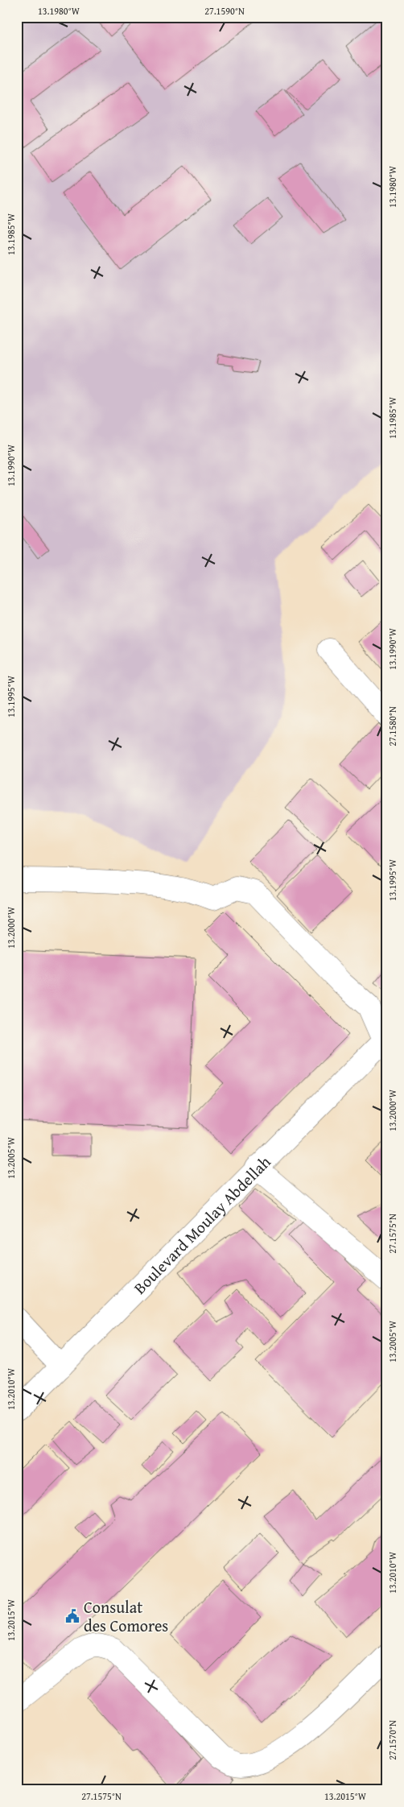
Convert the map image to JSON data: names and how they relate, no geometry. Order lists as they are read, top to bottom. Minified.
{"streets":{"street":["Boulevard Moulay Abdellah"]},"places":{"public building":["Consulat des Comores"]},"coordinates":["13.1980°W","27.1590°N","13.1985°W","13.1990°W","13.1995°W","27.1580°N","13.2000°W","13.2005°W","27.1575°N","13.2010°W","13.2015°W","27.1570°N"]}
